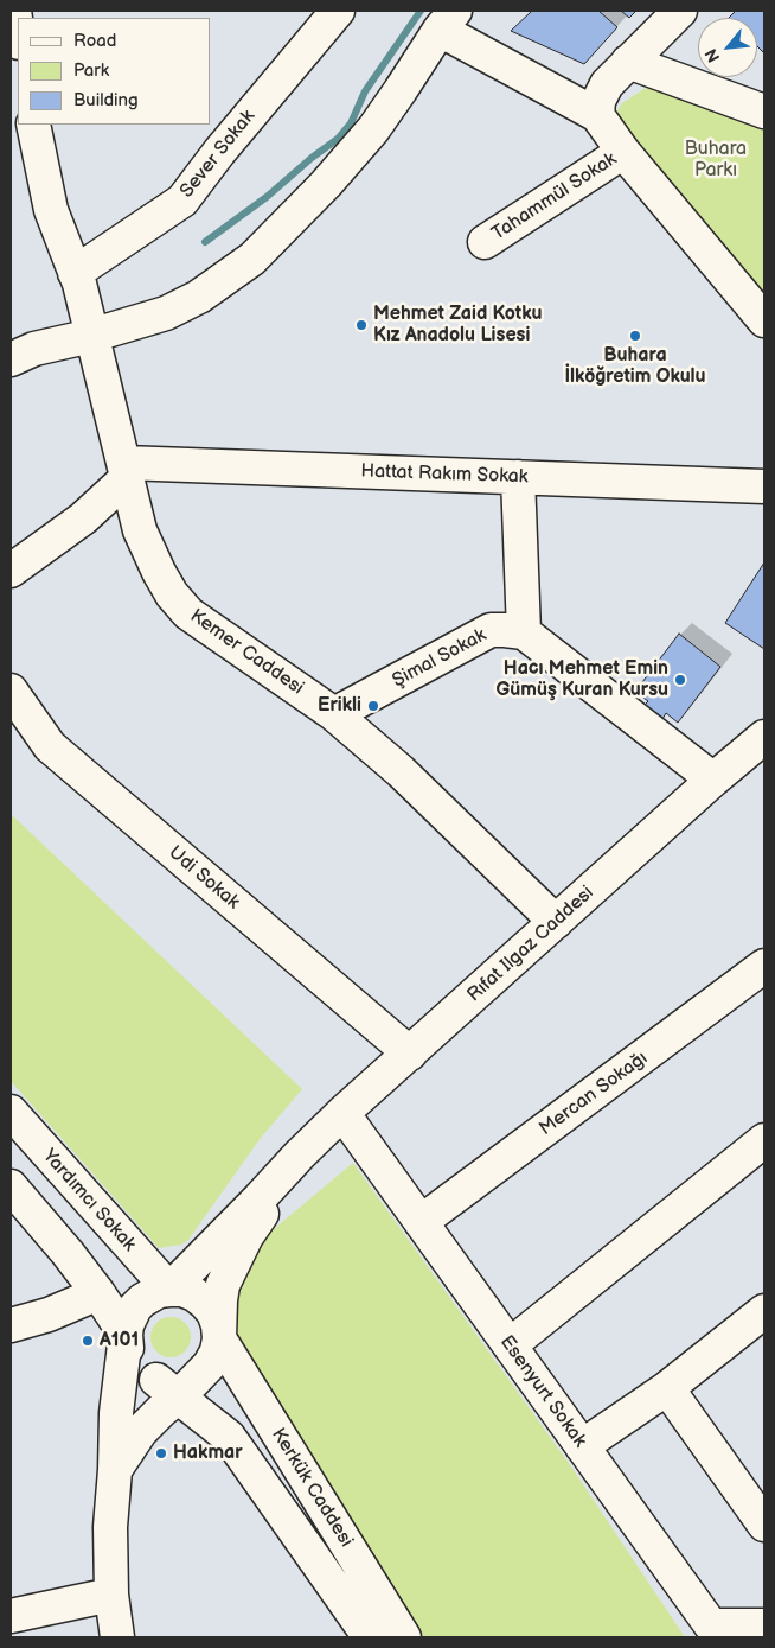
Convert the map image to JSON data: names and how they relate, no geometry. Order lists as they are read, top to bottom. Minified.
{"streets":{"street":["Sever Sokak","Tahammül Sokak","Hattat Rakım Sokak","Kemer Caddesi","Şimal Sokak","Udi Sokak","Rıfat Ilgaz Caddesi","Mercan Sokağı","Yardımcı Sokak","Esenyurt Sokak","Kerkük Caddesi"]},"crossings":[["Sever Sokak","Kemer Caddesi"],["Hattat Rakım Sokak","Kemer Caddesi"],["Kemer Caddesi","Şimal Sokak"],["Kemer Caddesi","Rıfat Ilgaz Caddesi"],["Udi Sokak","Rıfat Ilgaz Caddesi"],["Rıfat Ilgaz Caddesi","Yardımcı Sokak"],["Rıfat Ilgaz Caddesi","Esenyurt Sokak"],["Rıfat Ilgaz Caddesi","Kerkük Caddesi"],["Mercan Sokağı","Esenyurt Sokak"],["Yardımcı Sokak","Kerkük Caddesi"]],"parks":["Buhara Parkı"],"places":["Mehmet Zaid Kotku Kız Anadolu Lisesi","Buhara İlköğretim Okulu","Hacı Mehmet Emin Gümüş Kuran Kursu","Erikli","A101","Hakmar"],"legend":["Road","Park","Building"],"north":"bottom left"}
